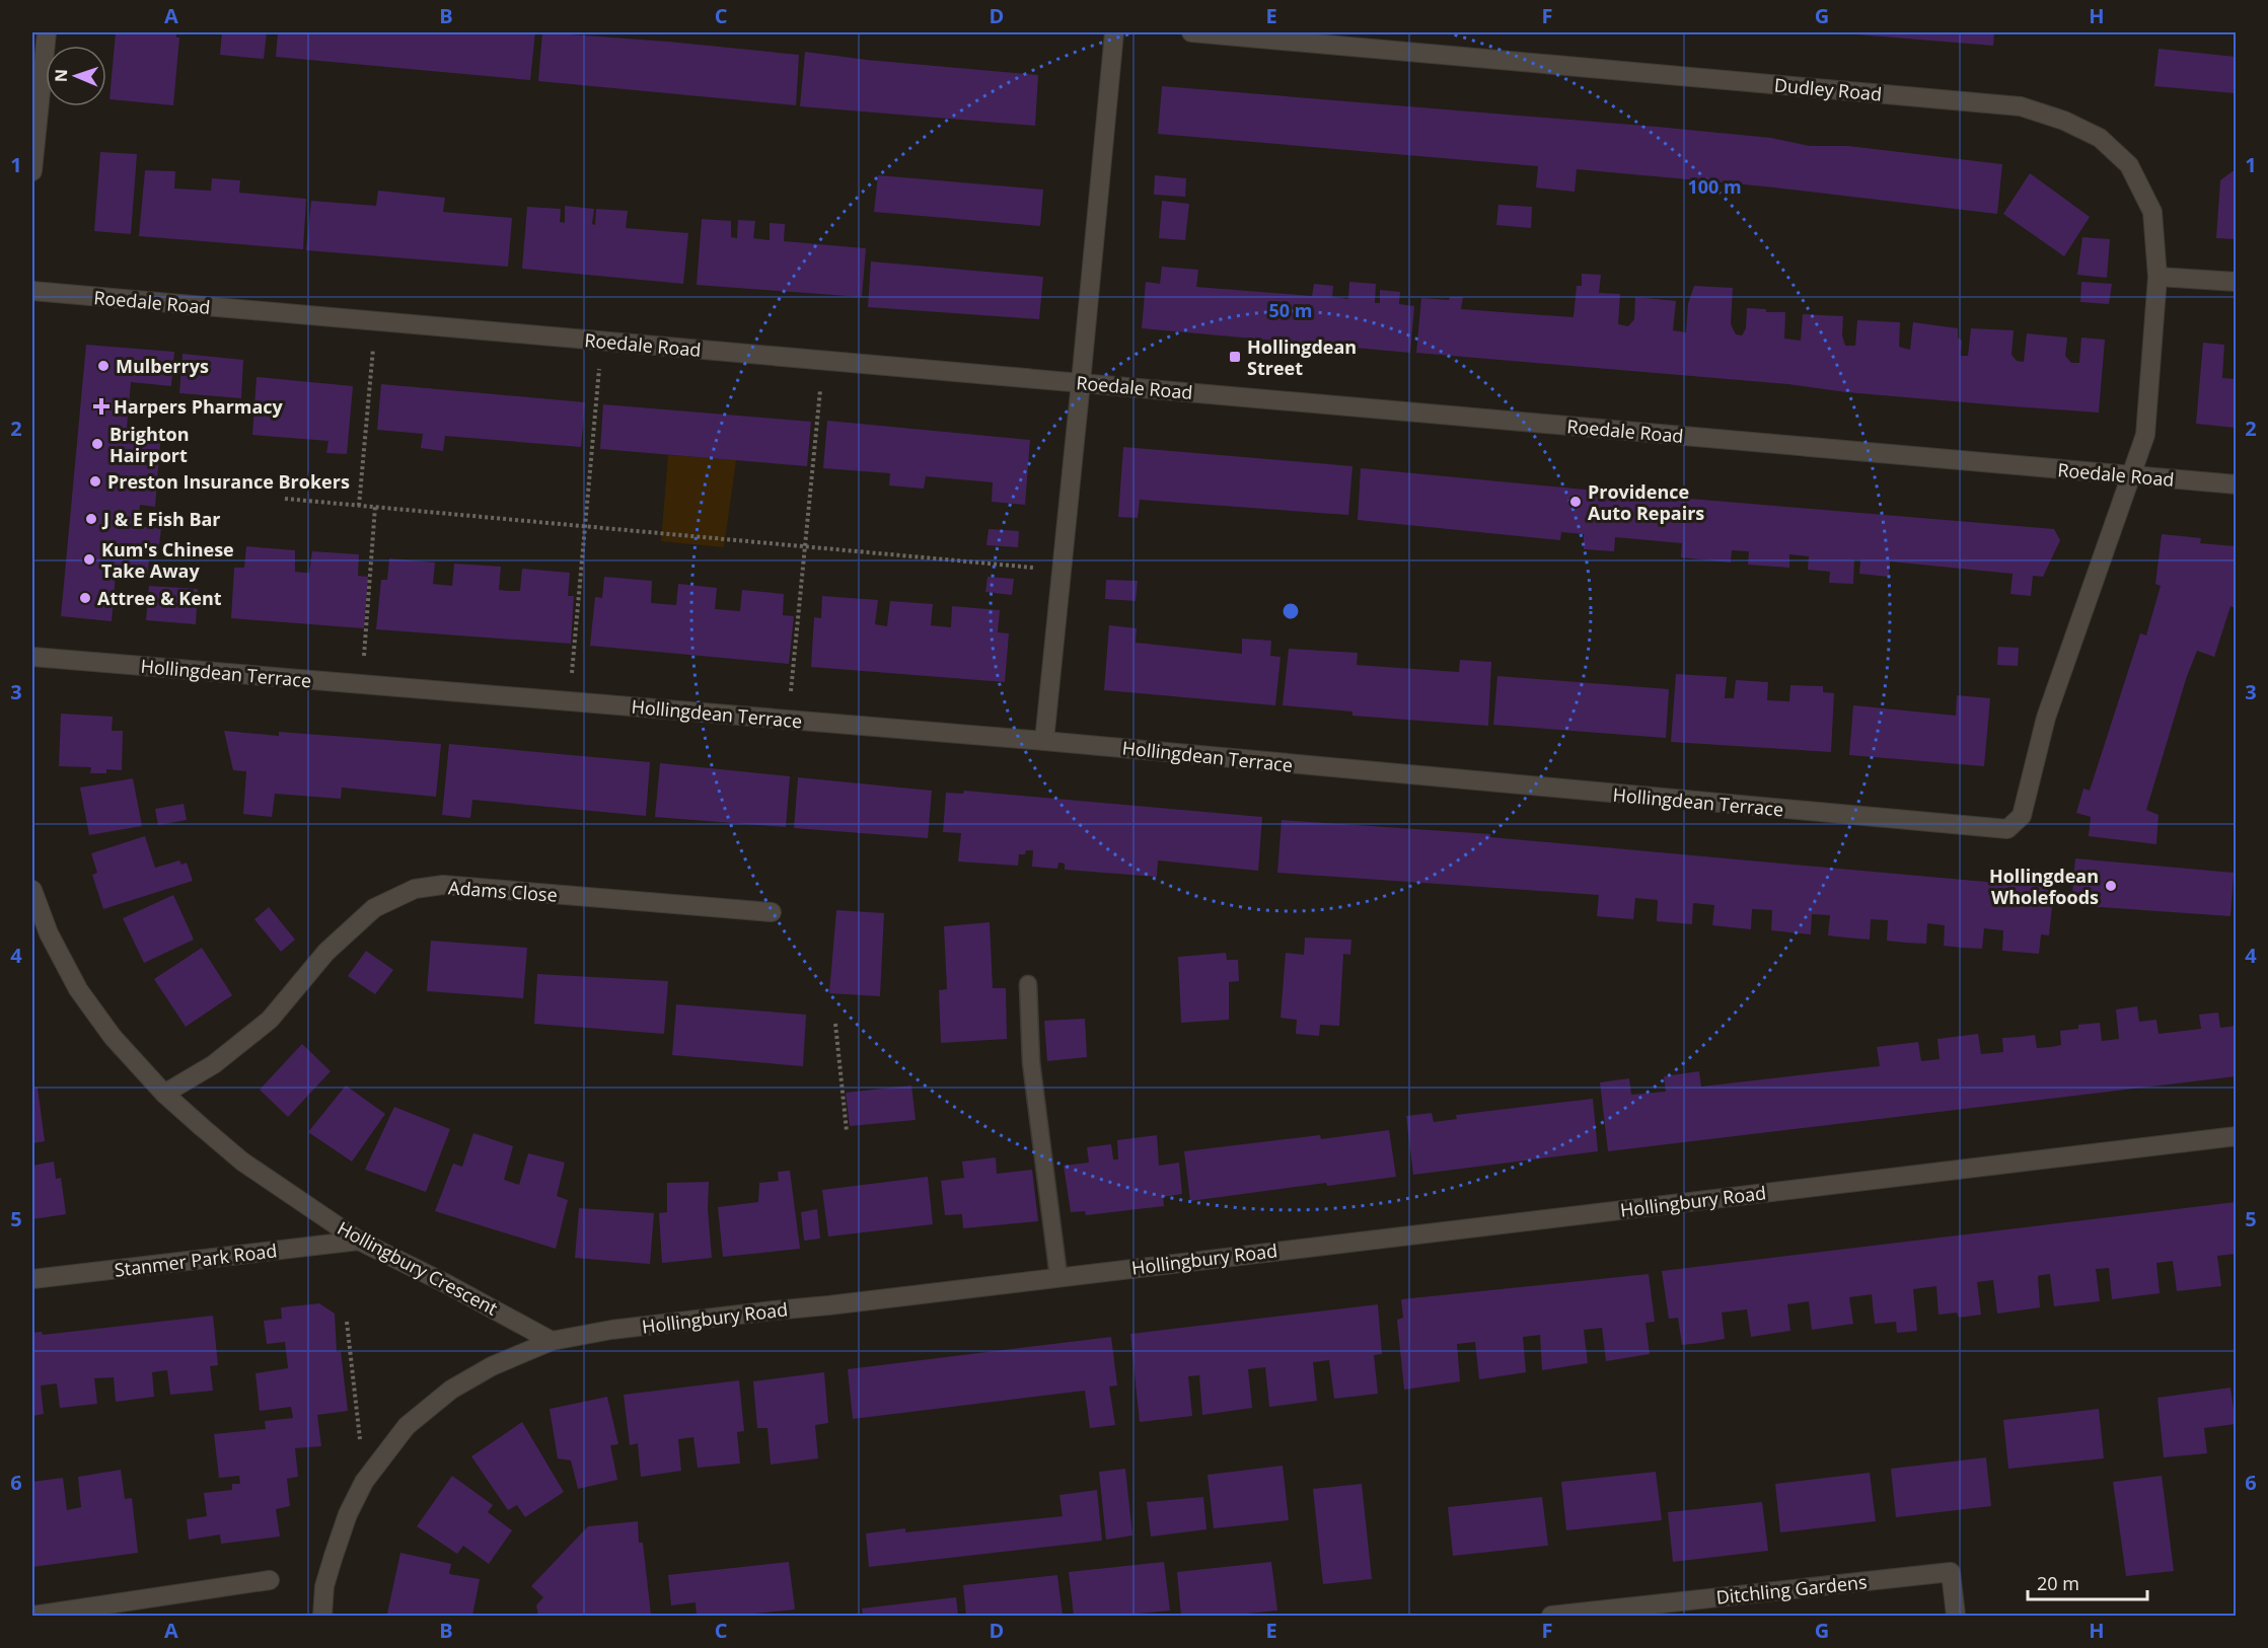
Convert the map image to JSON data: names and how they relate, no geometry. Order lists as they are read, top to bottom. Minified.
{"streets":{"street":["Dudley Road","Roedale Road","Hollingdean Terrace","Adams Close","Hollingbury Road","Stanmer Park Road","Hollingbury Crescent","Ditchling Gardens"]},"crossings":[["Dudley Road","Roedale Road"],["Dudley Road","Hollingdean Terrace"],["Roedale Road","Hollingdean Terrace"],["Adams Close","Hollingbury Crescent"],["Hollingbury Road","Hollingbury Crescent"],["Stanmer Park Road","Hollingbury Crescent"]],"places":{"transit":["Hollingdean Street"],"other":["Mulberrys","Brighton Hairport","Preston Insurance Brokers","Providence Auto Repairs","J & E Fish Bar","Kum's Chinese Take Away","Attree & Kent","Hollingdean Wholefoods"],"health":["Harpers Pharmacy"]},"scale_bar":"20 m","north":"left","grid":{"columns":["A","B","C","D","E","F","G","H"],"rows":["1","2","3","4","5","6"]},"rings":["100 m","50 m"]}
